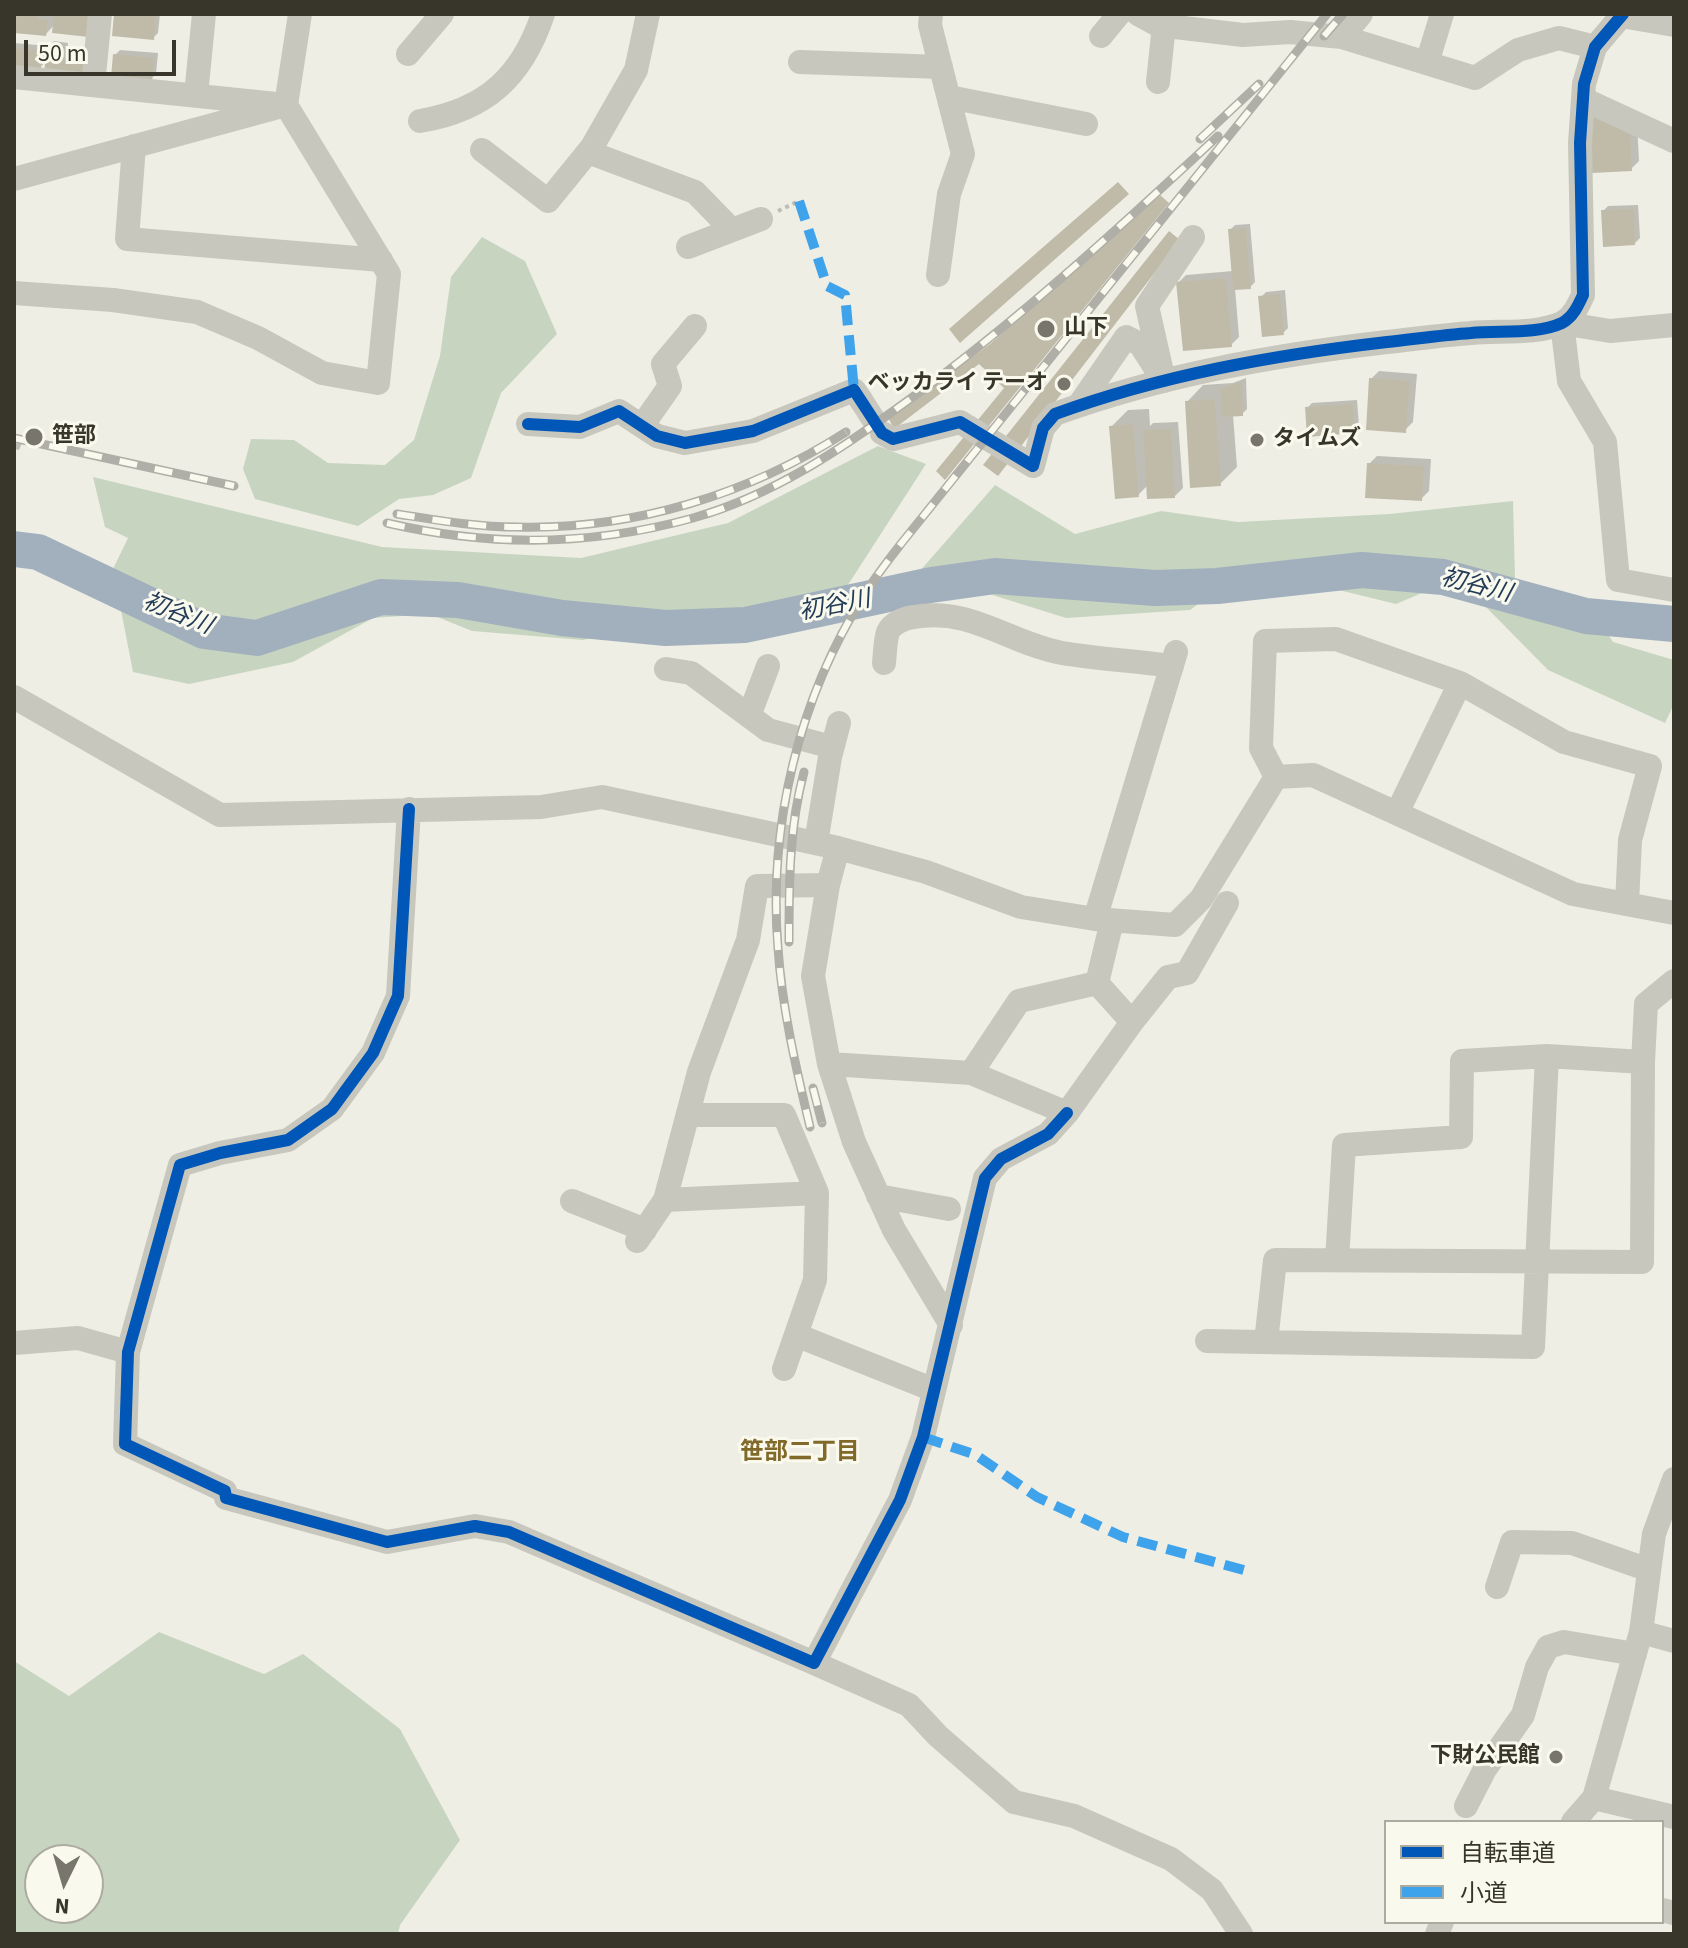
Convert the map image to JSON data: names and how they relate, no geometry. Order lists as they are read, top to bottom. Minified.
{"districts":["笹部二丁目"],"water":["初谷川"],"places":["山下","ベッカライ テーオ","笹部","タイムズ","下財公民館"],"legend":["自転車道","小道"],"scale_bar":"50 m","north":"bottom"}
